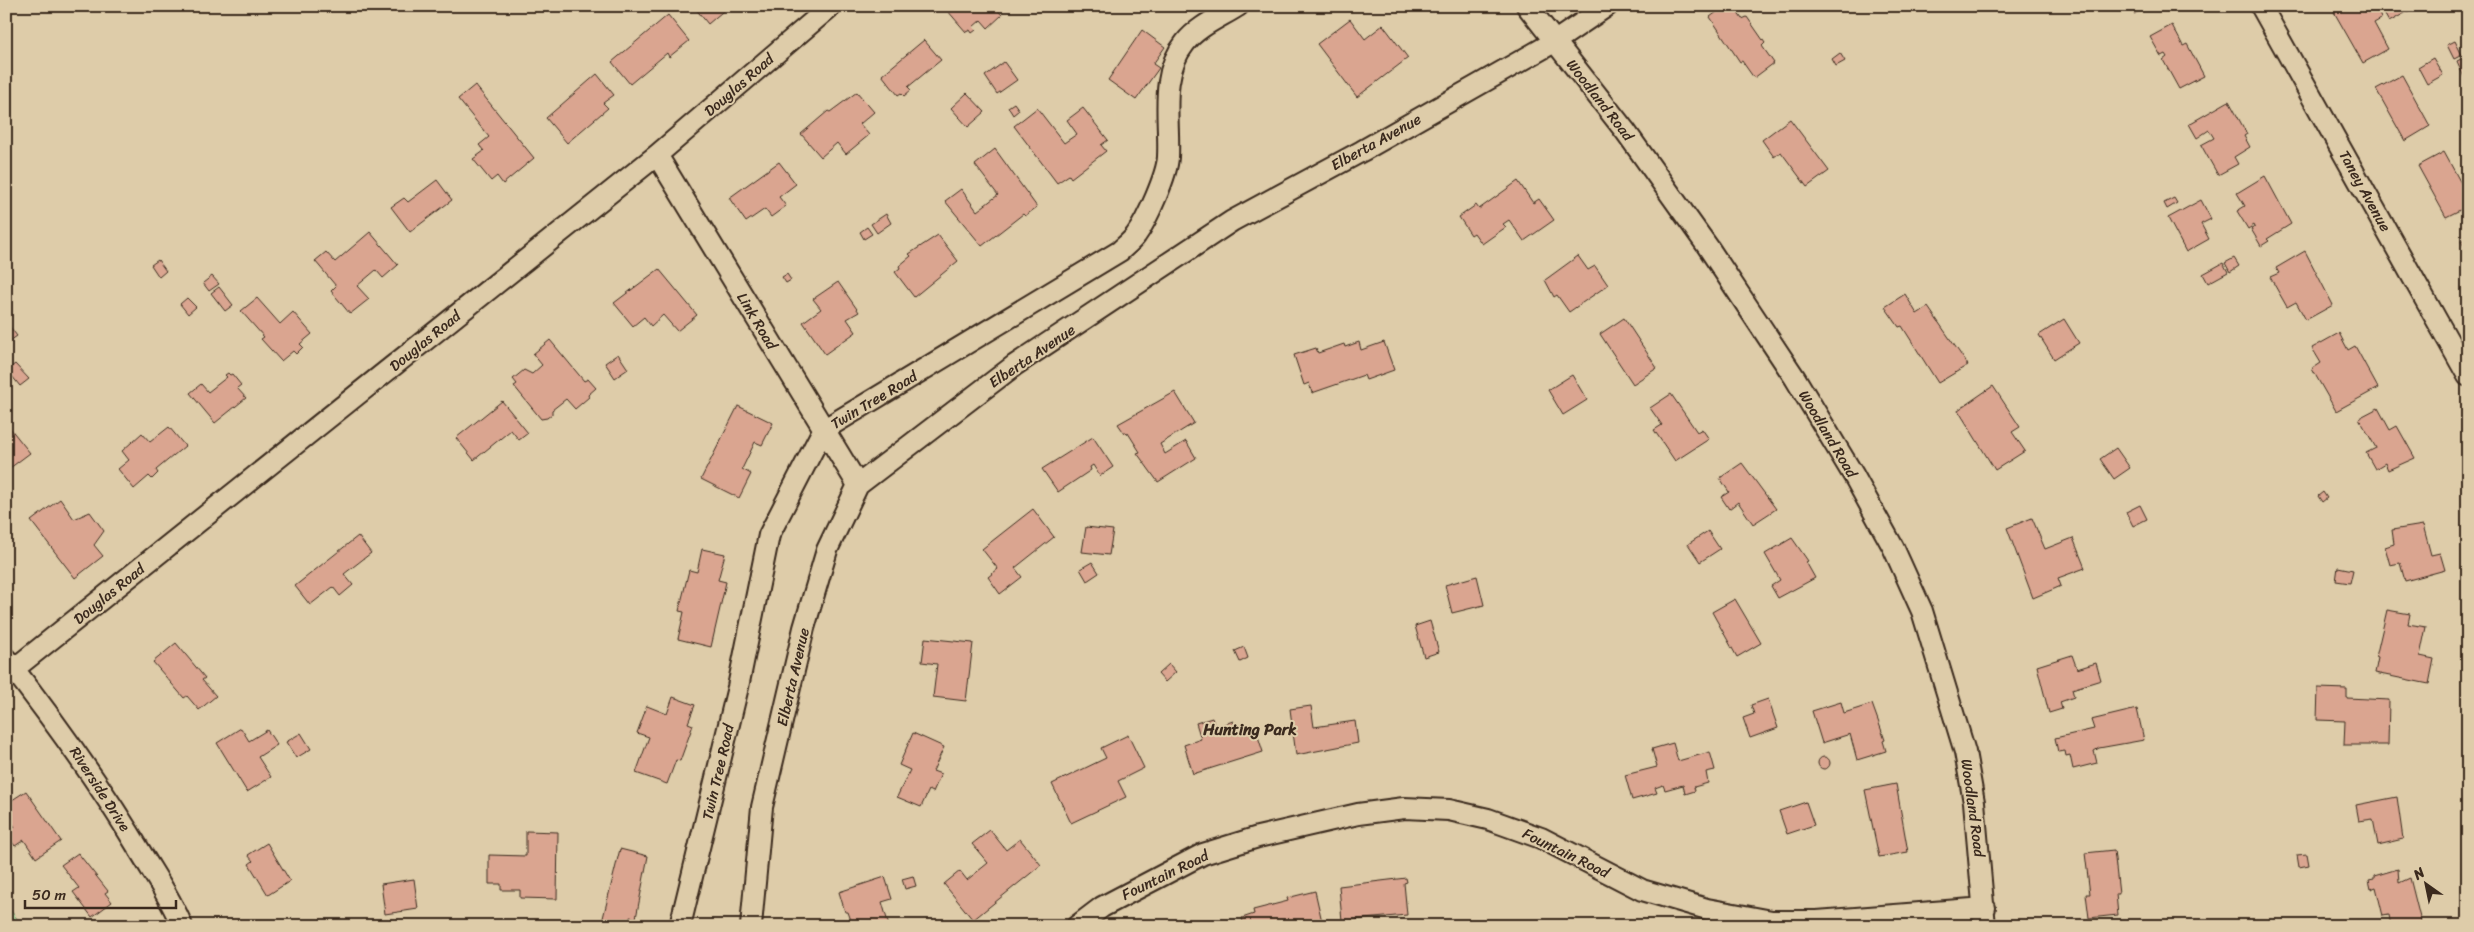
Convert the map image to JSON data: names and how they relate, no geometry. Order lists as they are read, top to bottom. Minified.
{"streets":{"street":["Douglas Road","Woodland Road","Elberta Avenue","Taney Avenue","Link Road","Twin Tree Road","Riverside Drive","Fountain Road"]},"crossings":[["Douglas Road","Link Road"],["Douglas Road","Riverside Drive"],["Woodland Road","Elberta Avenue"],["Woodland Road","Fountain Road"],["Elberta Avenue","Link Road"],["Link Road","Twin Tree Road"]],"districts":["Hunting Park"],"scale_bar":"50 m","north":"top left"}
